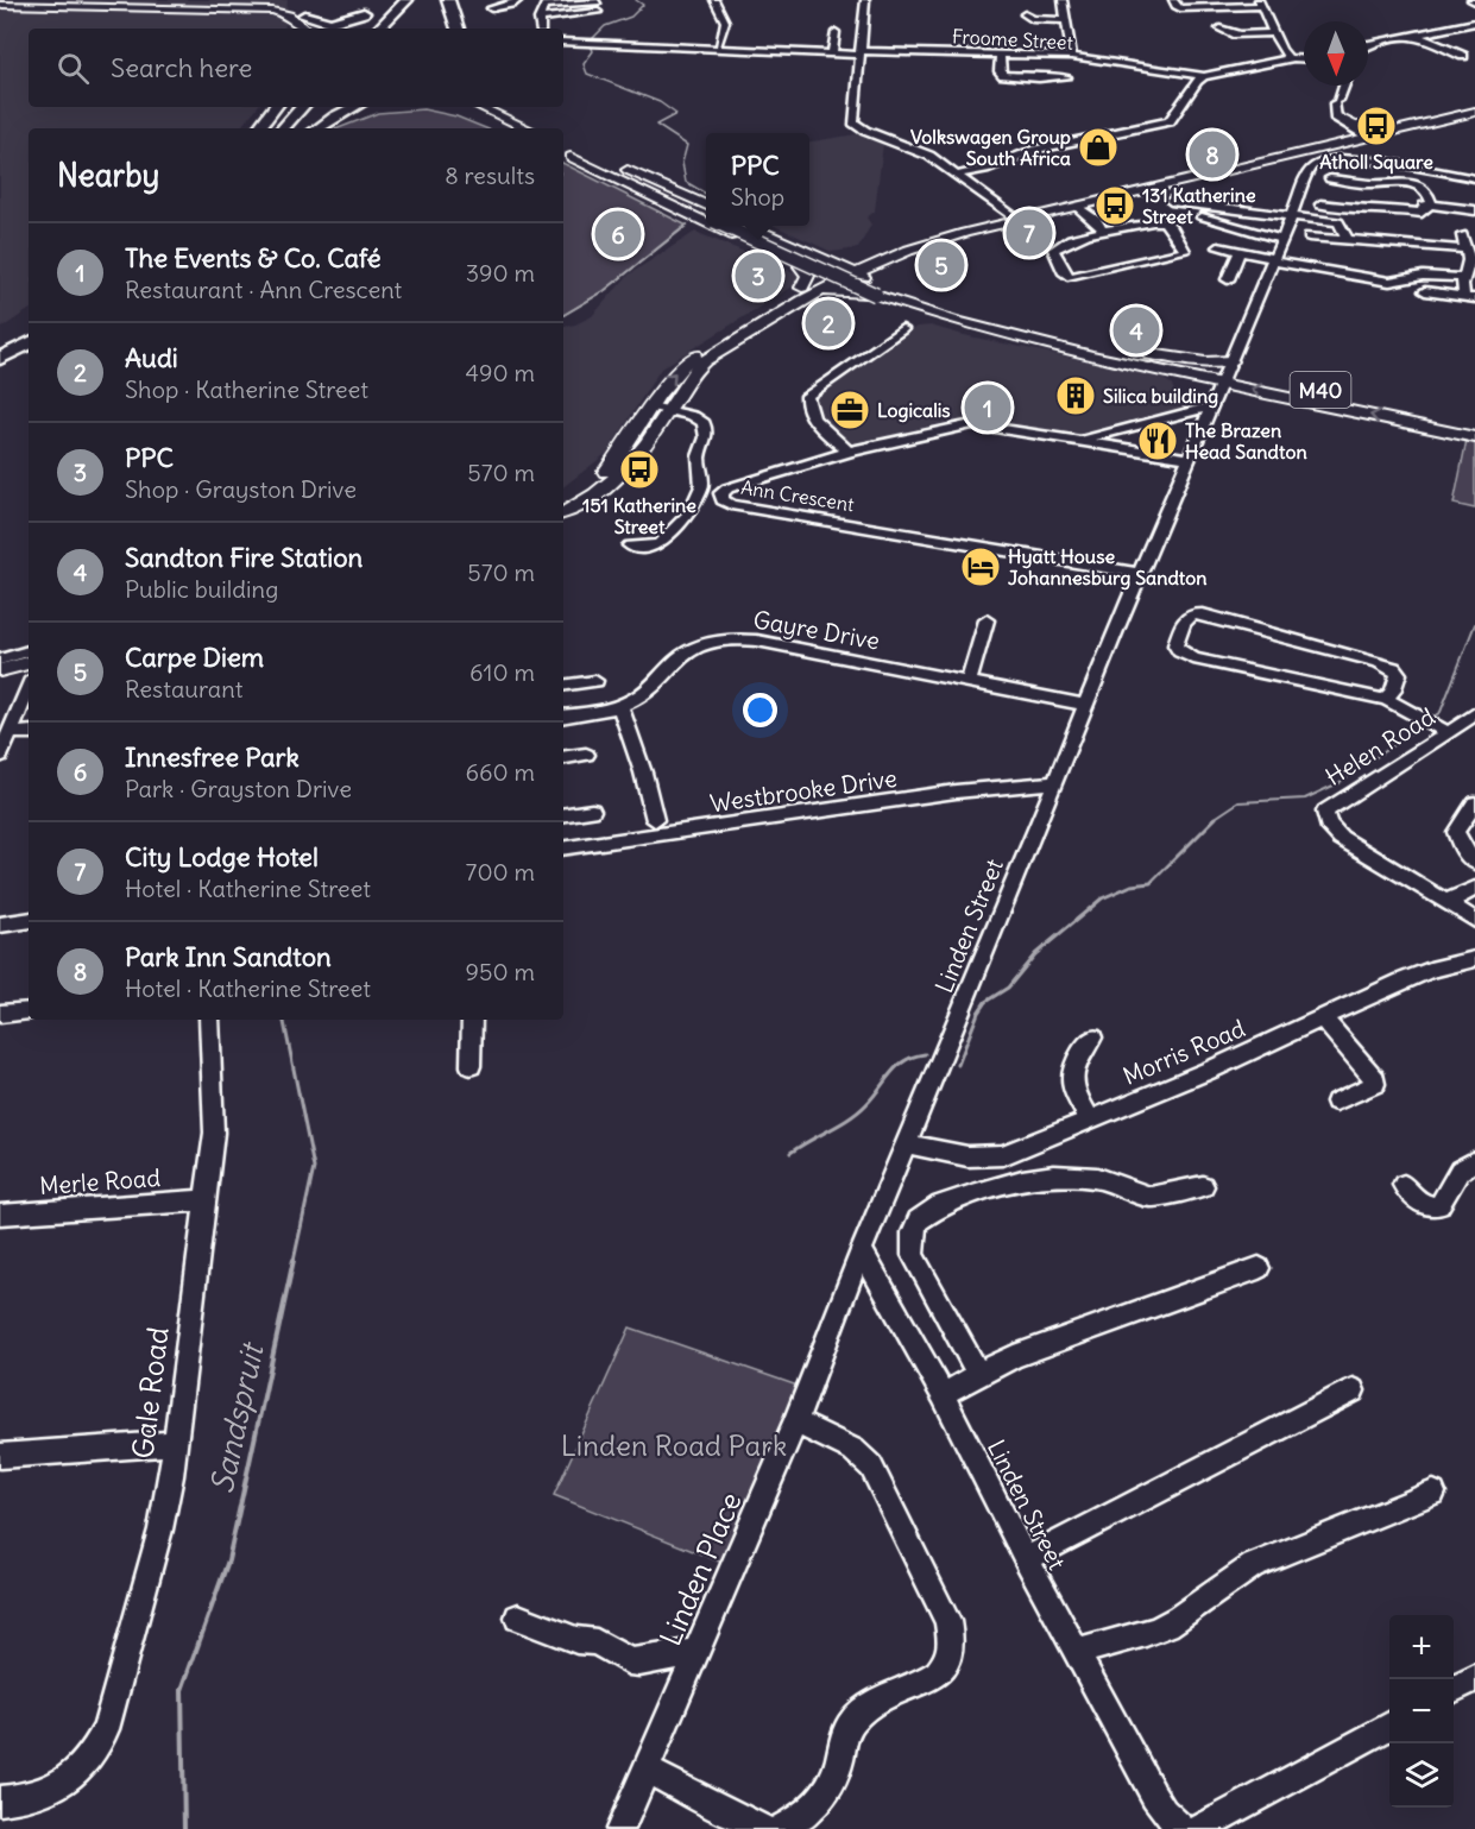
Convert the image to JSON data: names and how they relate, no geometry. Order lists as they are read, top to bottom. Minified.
{"streets":{"main road":["M40"],"street":["Froome Street","Ann Crescent","Gayre Drive","Helen Road","Westbrooke Drive","Linden Street","Morris Road","Merle Road","Gale Road","Linden Place"]},"crossings":[["M40","Linden Street"],["Ann Crescent","Linden Street"],["Gayre Drive","Linden Street"],["Westbrooke Drive","Linden Street"],["Linden Street","Morris Road"],["Linden Street","Linden Place"],["Merle Road","Gale Road"]],"water":["Sandspruit"],"parks":["Linden Road Park"],"places":{"bus stop":["Atholl Square","131 Katherine Street","151 Katherine Street"],"shop":["Volkswagen Group South Africa"],"building":["Silica building"],"office":["Logicalis"],"restaurant":["The Brazen Head Sandton"],"hotel":["Hyatt House Johannesburg Sandton"]},"north":"bottom","page":{"search":"Search here","pins":["8","7","6","5","3","2","4","1"],"heading":["Nearby","8 results"],"popup":["PPC","Shop"],"list":[{"mark":"1","name":"The Events & Co. Café","note":"Restaurant · Ann Crescent","value":"390 m"},{"mark":"2","name":"Audi","note":"Shop · Katherine Street","value":"490 m"},{"mark":"3","name":"PPC","note":"Shop · Grayston Drive","value":"570 m"},{"mark":"4","name":"Sandton Fire Station","note":"Public building","value":"570 m"},{"mark":"5","name":"Carpe Diem","note":"Restaurant","value":"610 m"},{"mark":"6","name":"Innesfree Park","note":"Park · Grayston Drive","value":"660 m"},{"mark":"7","name":"City Lodge Hotel","note":"Hotel · Katherine Street","value":"700 m"},{"mark":"8","name":"Park Inn Sandton","note":"Hotel · Katherine Street","value":"950 m"}],"map_buttons":["+","−"]}}
